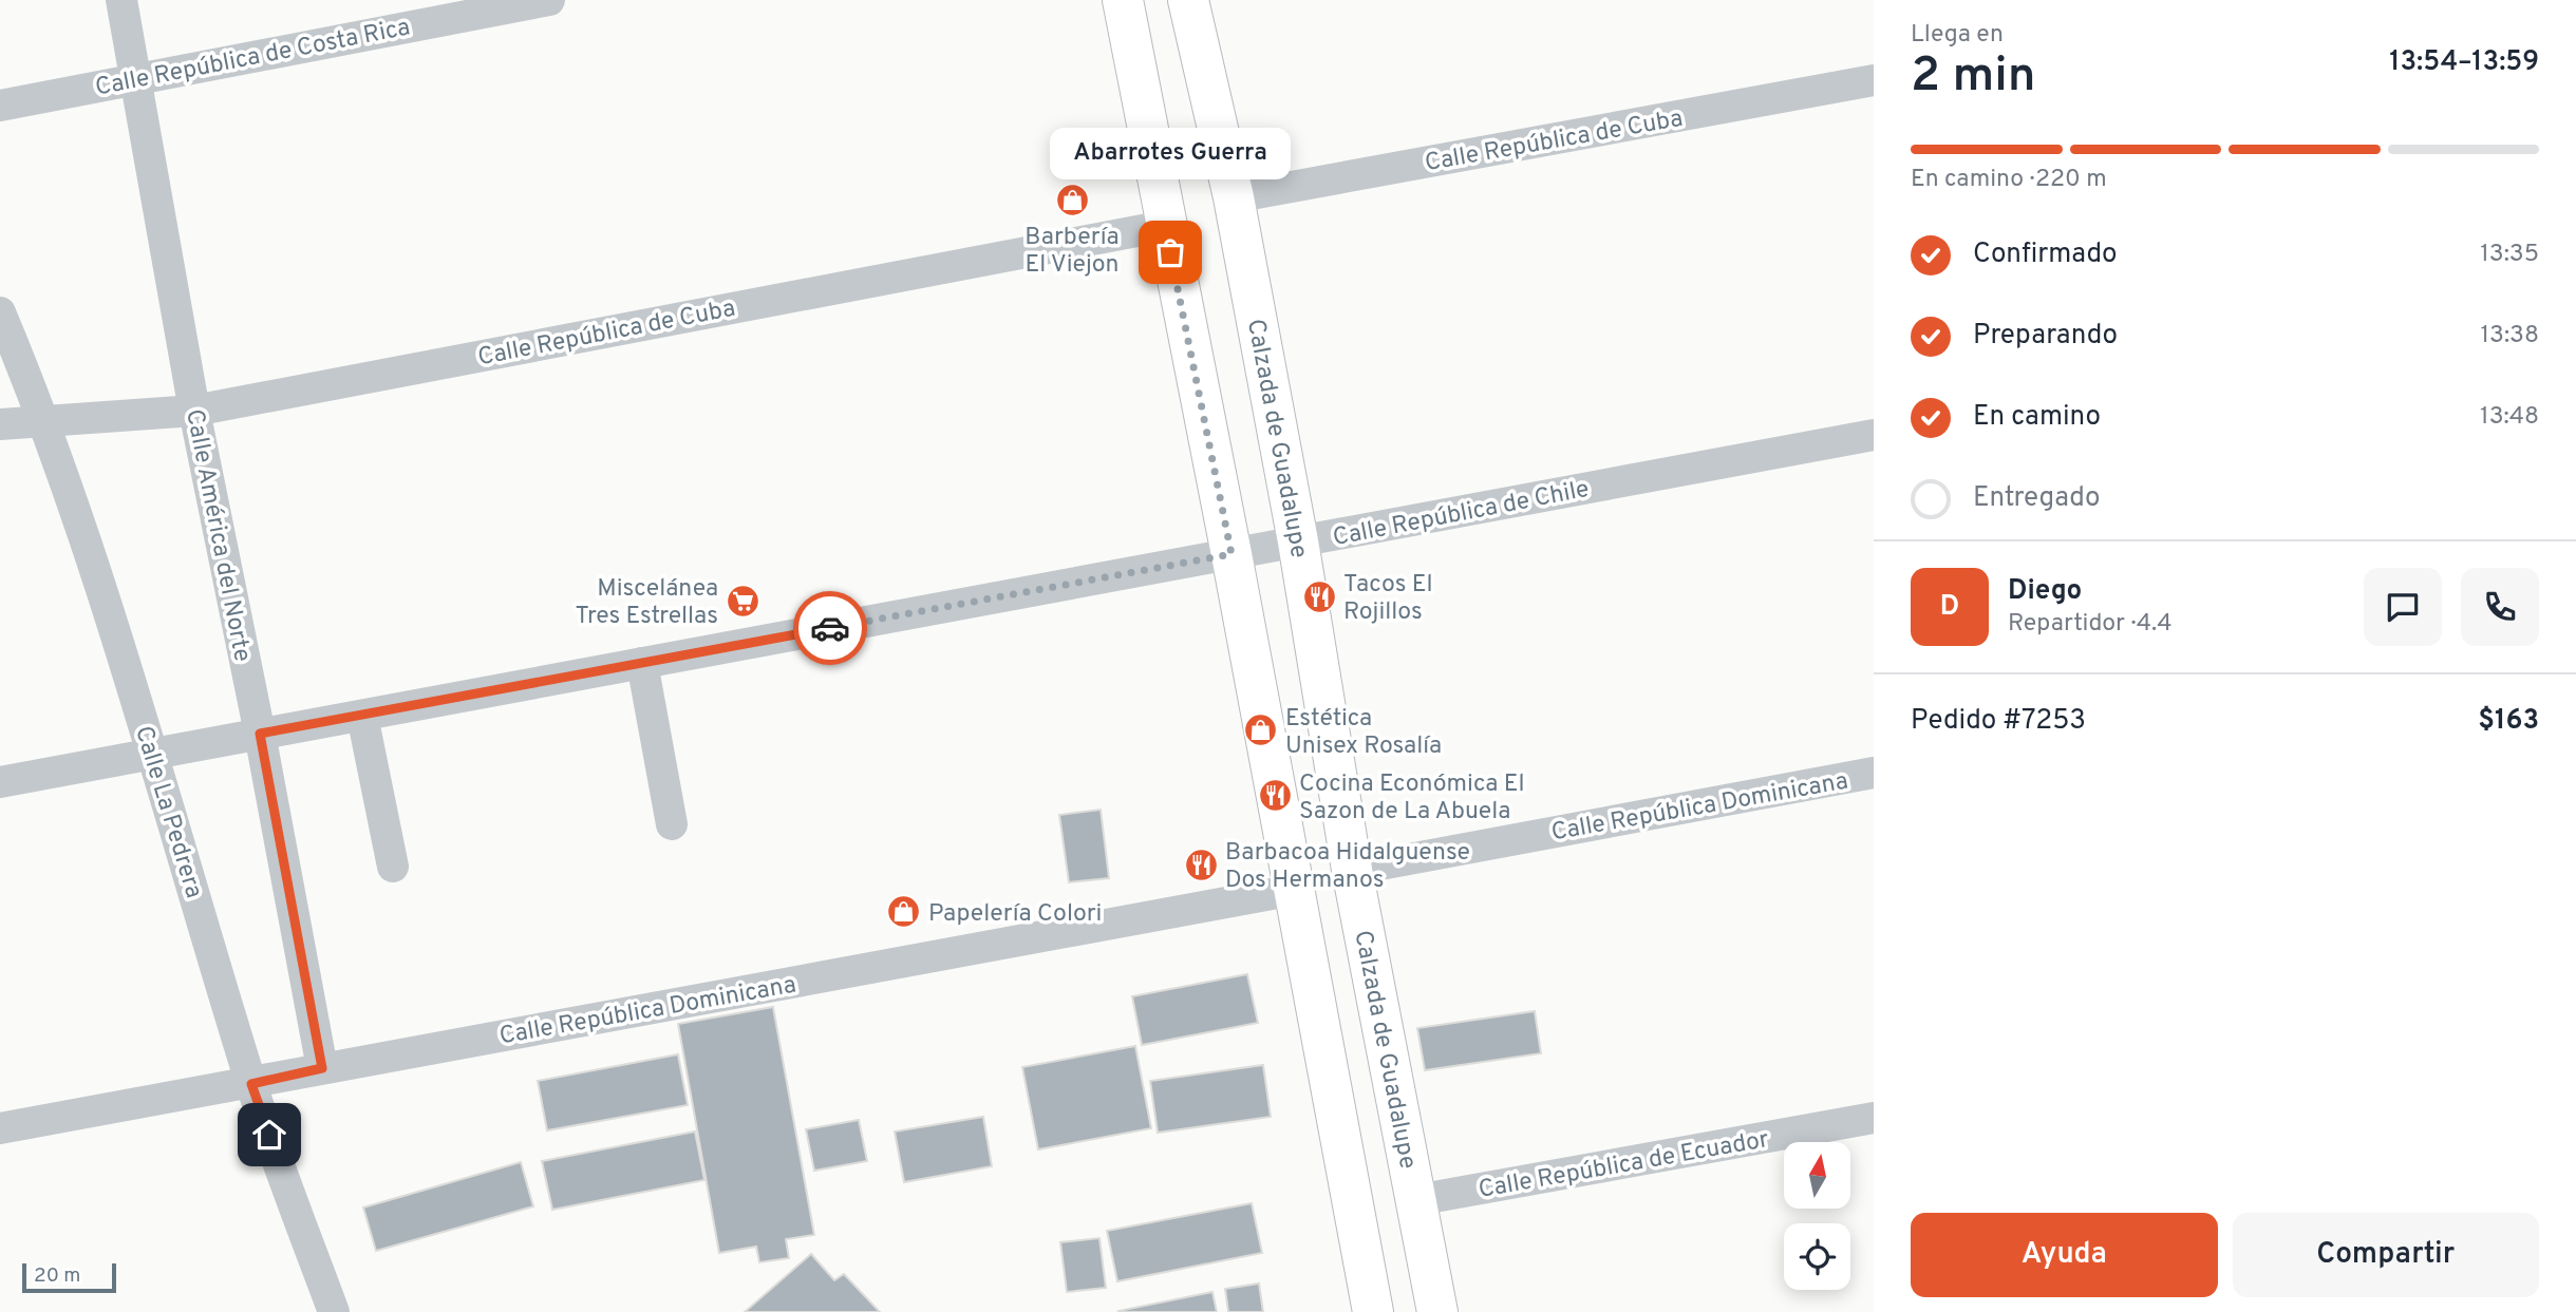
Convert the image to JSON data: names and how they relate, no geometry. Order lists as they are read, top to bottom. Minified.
{"streets":{"main road":["Calzada de Guadalupe"],"street":["Calle República de Costa Rica","Calle República de Cuba","Calle República de Chile","Calle América del Norte","Calle República Dominicana","Calle La Pedrera","Calle República de Ecuador"]},"crossings":[["Calle República de Costa Rica","Calle América del Norte"],["Calle República de Cuba","Calzada de Guadalupe"],["Calle República de Cuba","Calle América del Norte"],["Calle República de Cuba","Calle La Pedrera"],["Calzada de Guadalupe","Calle República de Chile"],["Calzada de Guadalupe","Calle República Dominicana"],["Calzada de Guadalupe","Calle República de Ecuador"],["Calle República de Chile","Calle América del Norte"],["Calle República de Chile","Calle La Pedrera"],["Calle América del Norte","Calle República Dominicana"],["Calle República Dominicana","Calle La Pedrera"]],"places":{"shop":["Barbería El Viejon","Estética Unisex Rosalía","Papelería Colori"],"other":["Abarrotes Guerra"],"restaurant":["Tacos El Rojillos","Cocina Económica El Sazon de La Abuela","Barbacoa Hidalguense Dos Hermanos"],"supermarket":["Miscelánea Tres Estrellas"]},"scale_bar":"20 m","north":"top","page":{"heading":["2 min","Llega en","13:54–13:59"],"panel":["Diego","Repartidor · 4.4","Pedido #7253","$163"],"bar":"En camino · 220 m","bubble":"Abarrotes Guerra","list":[["Confirmado","13:35"],["Preparando","13:38"],["En camino","13:48"],"Entregado"],"round":"D","buttons":["Ayuda","Compartir"],"scale":"20 m"}}
